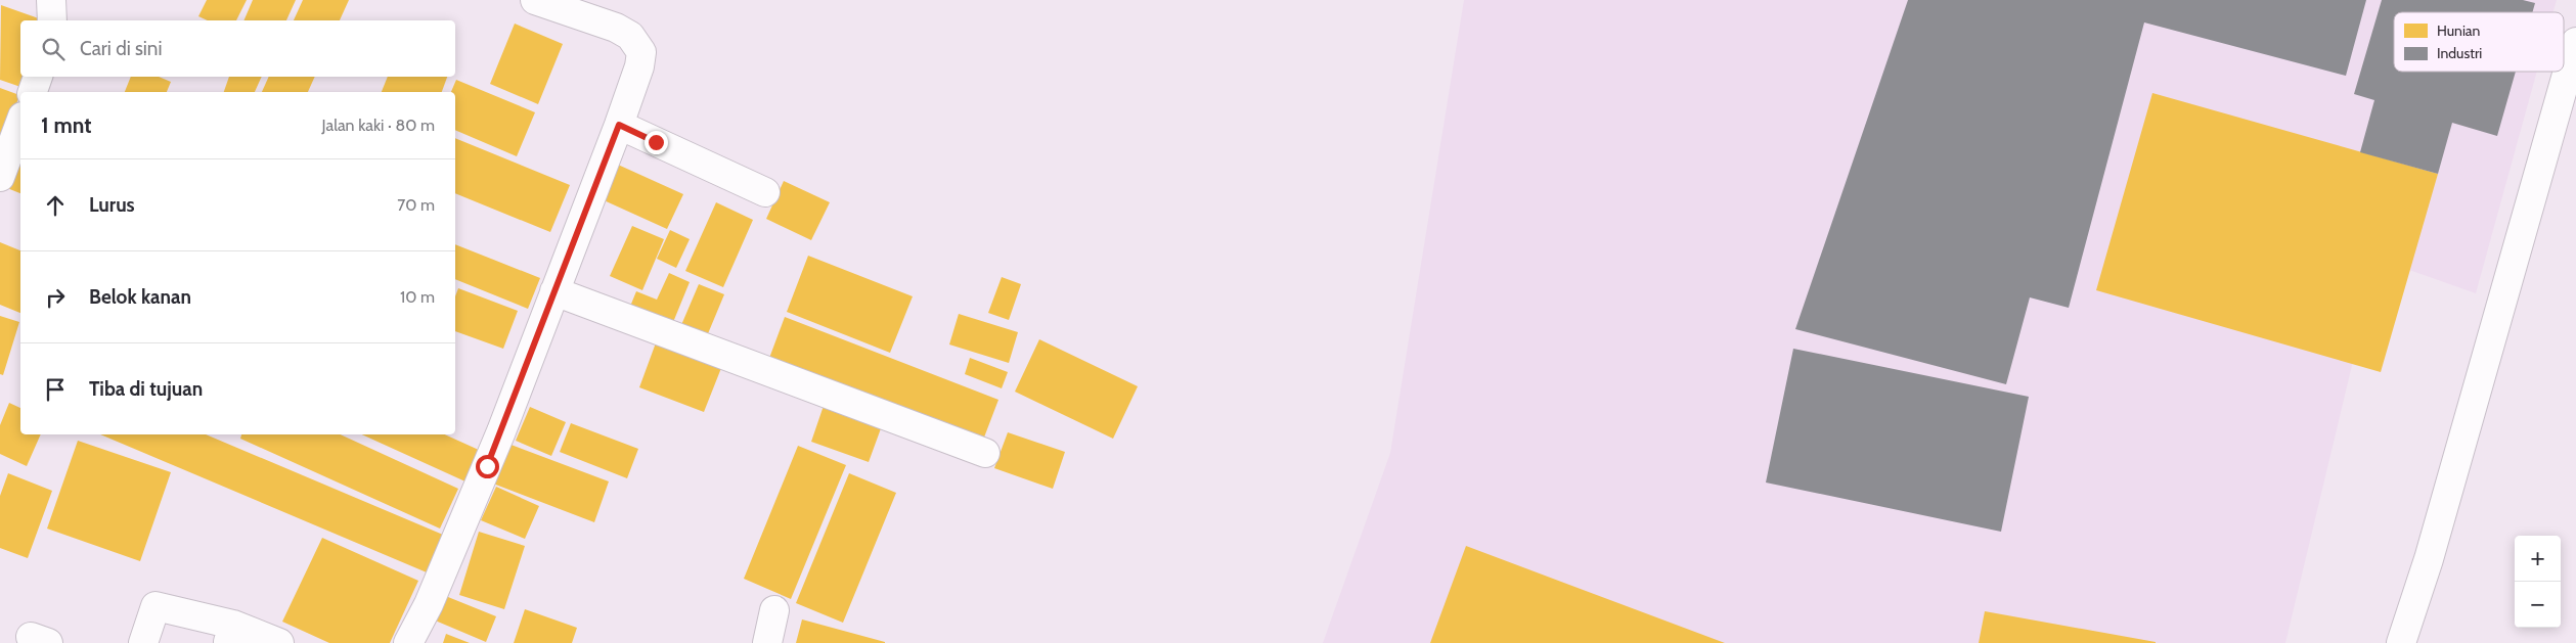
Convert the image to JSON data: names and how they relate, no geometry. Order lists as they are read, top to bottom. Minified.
{"legend":["Hunian","Industri"],"page":{"search":"Cari di sini","heading":["1 mnt","Jalan kaki · 80 m"],"list":[["Lurus","70 m"],["Belok kanan","10 m"],"Tiba di tujuan"],"map_buttons":["+","−"]}}
